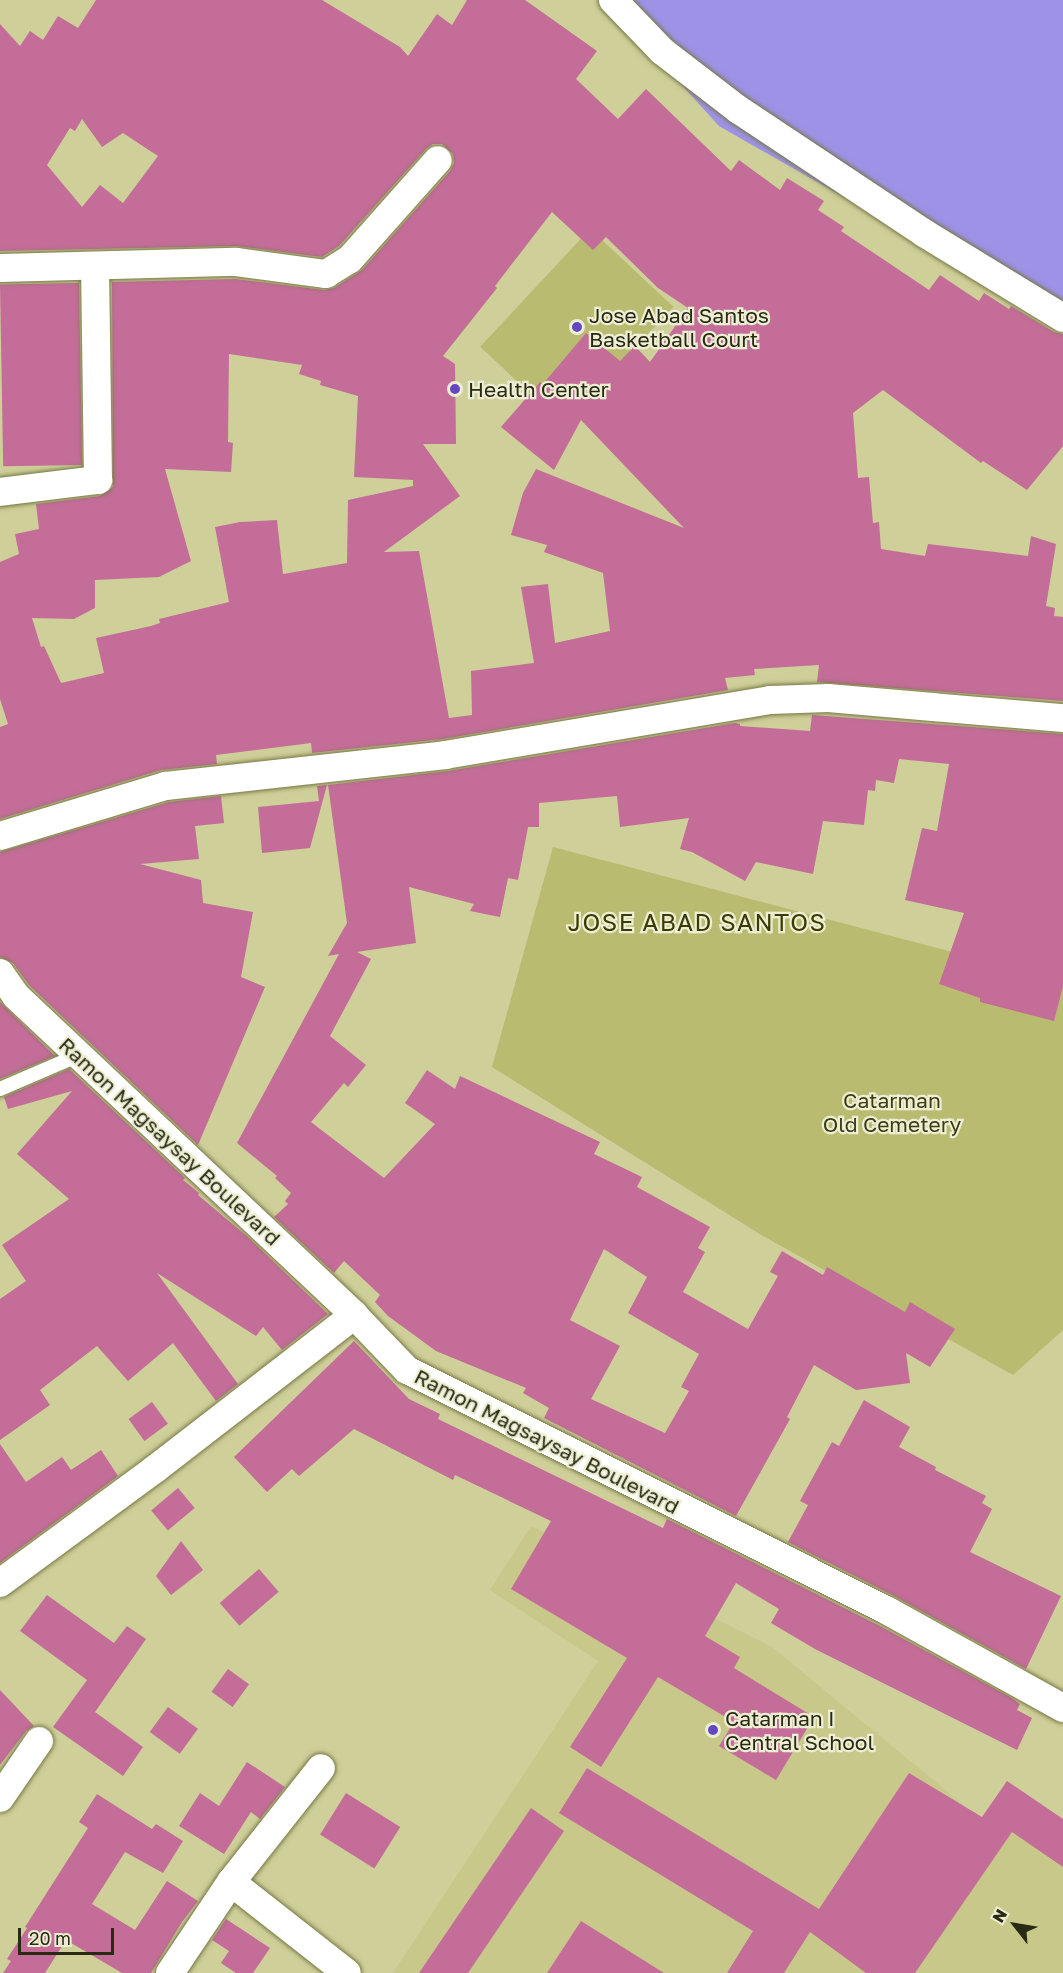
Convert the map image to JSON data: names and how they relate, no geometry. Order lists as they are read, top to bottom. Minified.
{"streets":{"street":["Ramon Magsaysay Boulevard"]},"districts":["JOSE ABAD SANTOS"],"parks":["Catarman Old Cemetery"],"places":["Jose Abad Santos Basketball Court","Health Center","Catarman I Central School"],"scale_bar":"20 m","north":"top left"}
